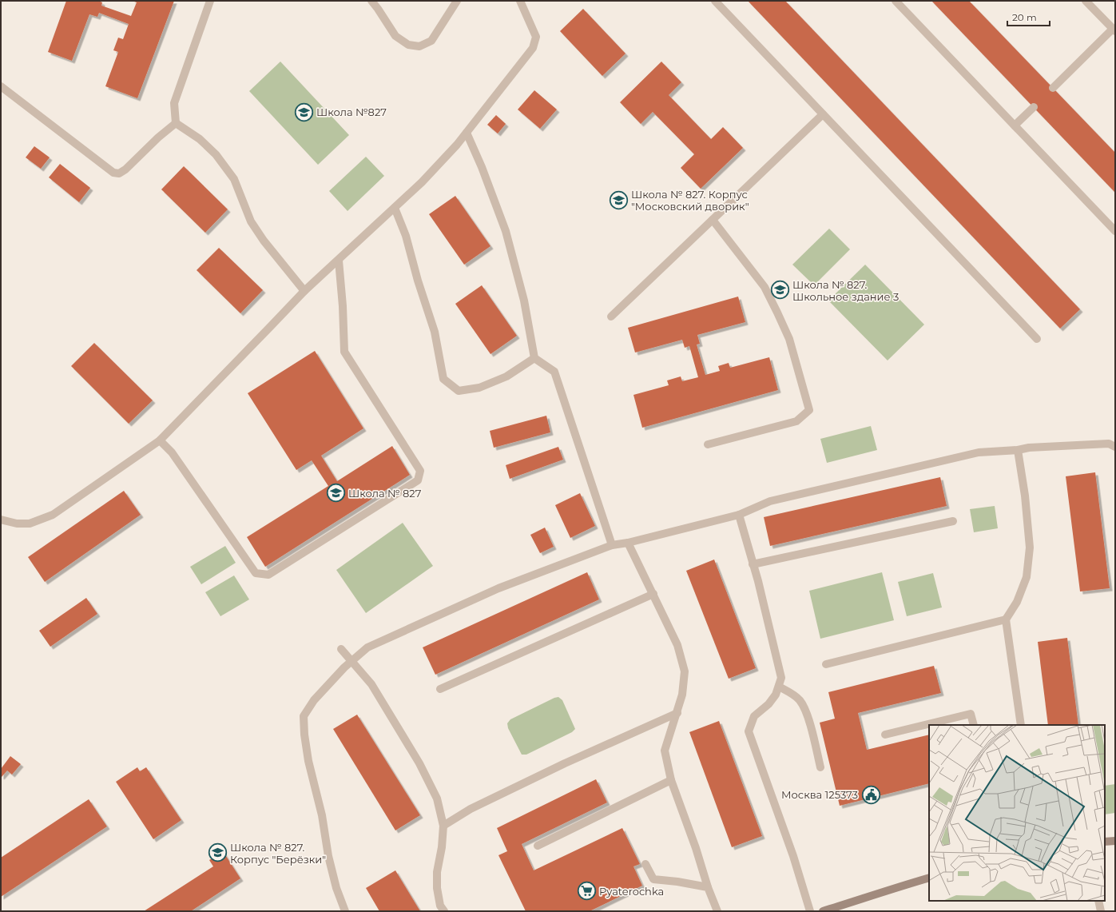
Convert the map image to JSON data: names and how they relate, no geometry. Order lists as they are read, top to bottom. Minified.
{"places":{"school or university":["Школа №827","Школа № 827. Корпус \"Московский дворик\"","Школа № 827. Школьное здание 3","Школа № 827","Школа № 827. Корпус \"Берёзки\""],"public building":["Москва 125373"],"supermarket":["Pyaterochka"]},"scale_bar":"20 m"}
